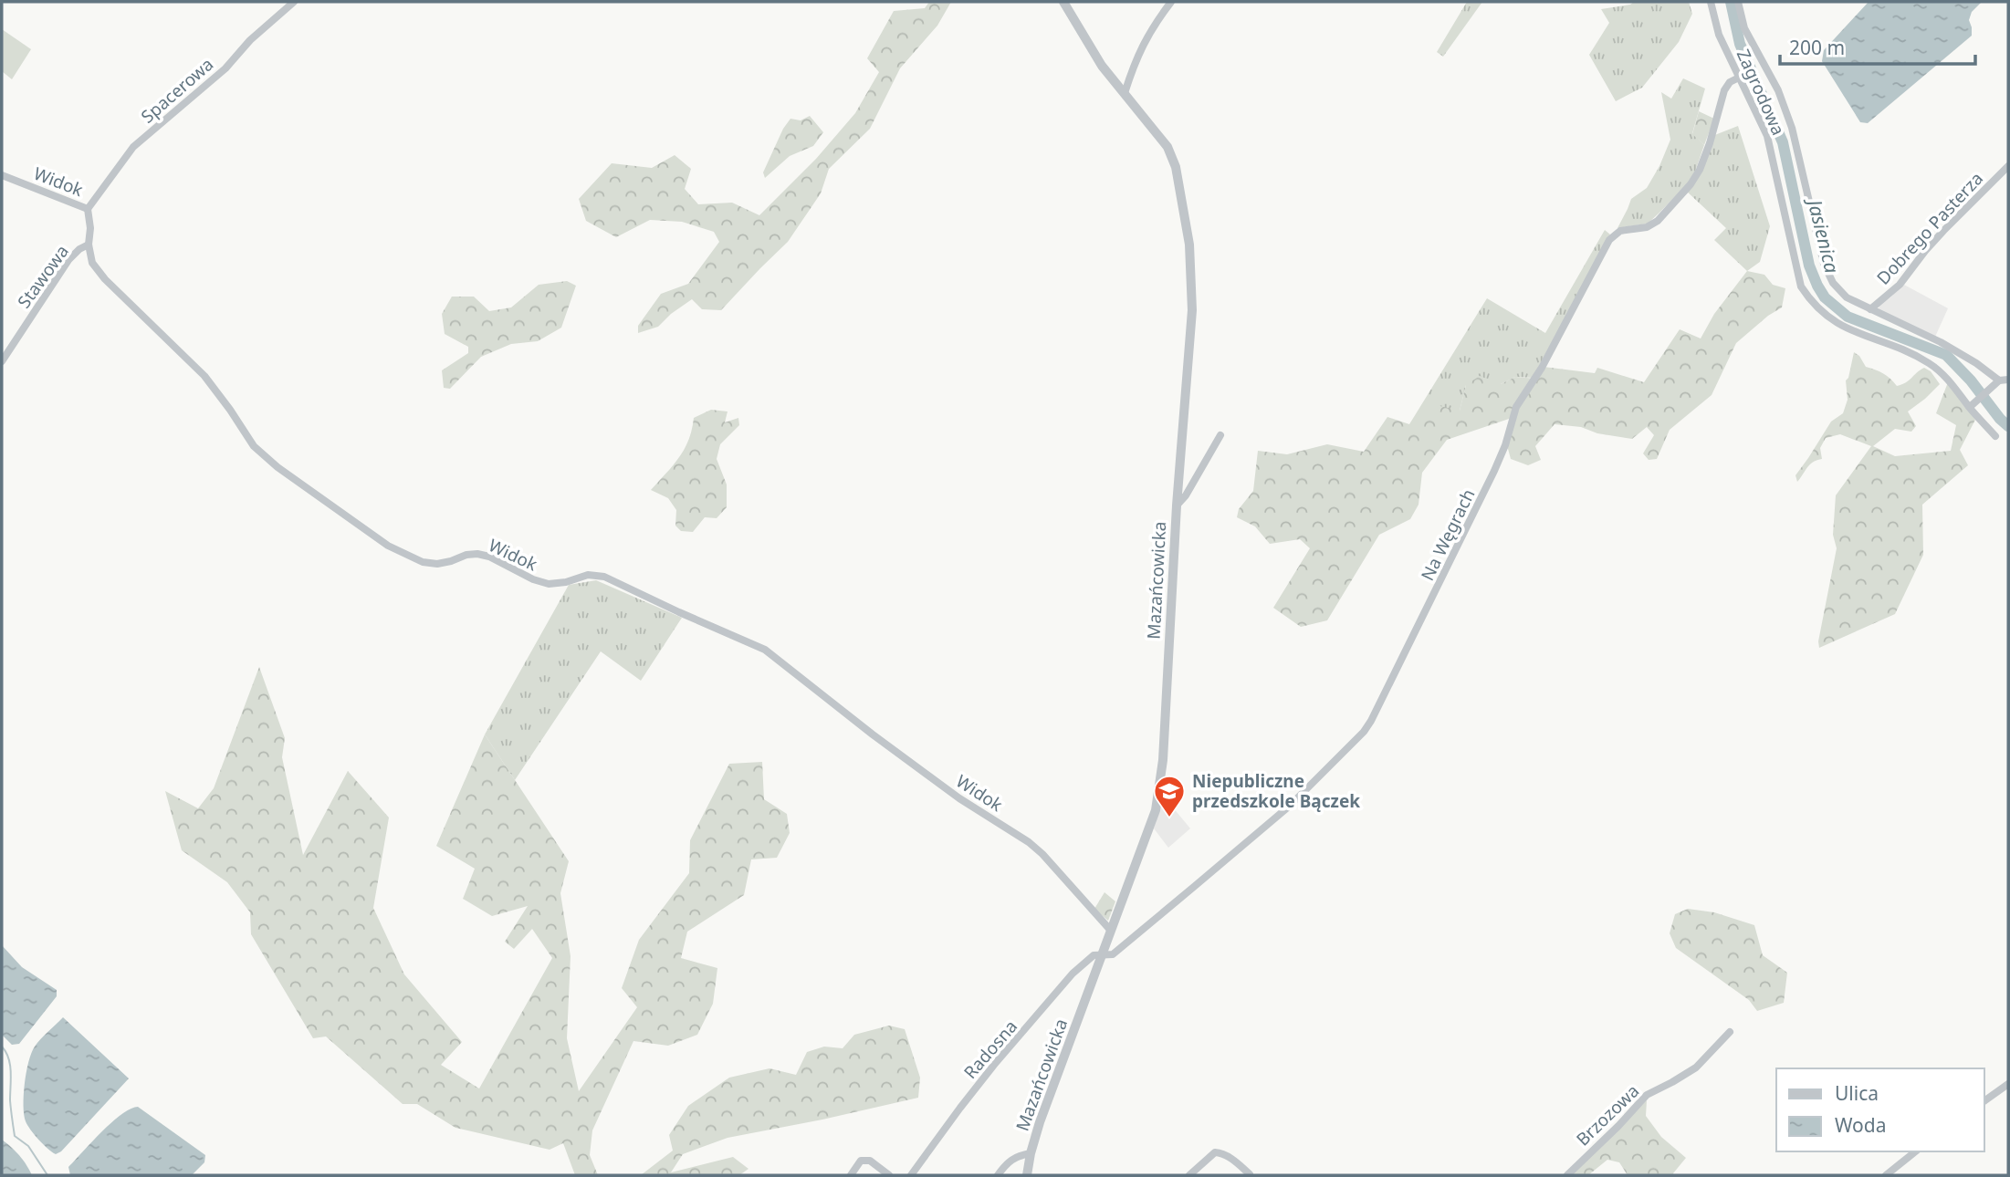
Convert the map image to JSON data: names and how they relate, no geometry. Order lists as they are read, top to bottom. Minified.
{"streets":{"street":["Spacerowa","Zagrodowa","Widok","Dobrego Pasterza","Stawowa","Na Węgrach","Mazańcowicka","Radosna","Brzozowa"]},"crossings":[["Spacerowa","Widok"],["Zagrodowa","Na Węgrach"],["Widok","Stawowa"],["Widok","Mazańcowicka"],["Na Węgrach","Mazańcowicka"],["Na Węgrach","Radosna"],["Mazańcowicka","Radosna"]],"water":["Jasienica"],"places":{"school or university":["Niepubliczne przedszkole Bączek"]},"legend":["Ulica","Woda"],"scale_bar":"200 m"}
